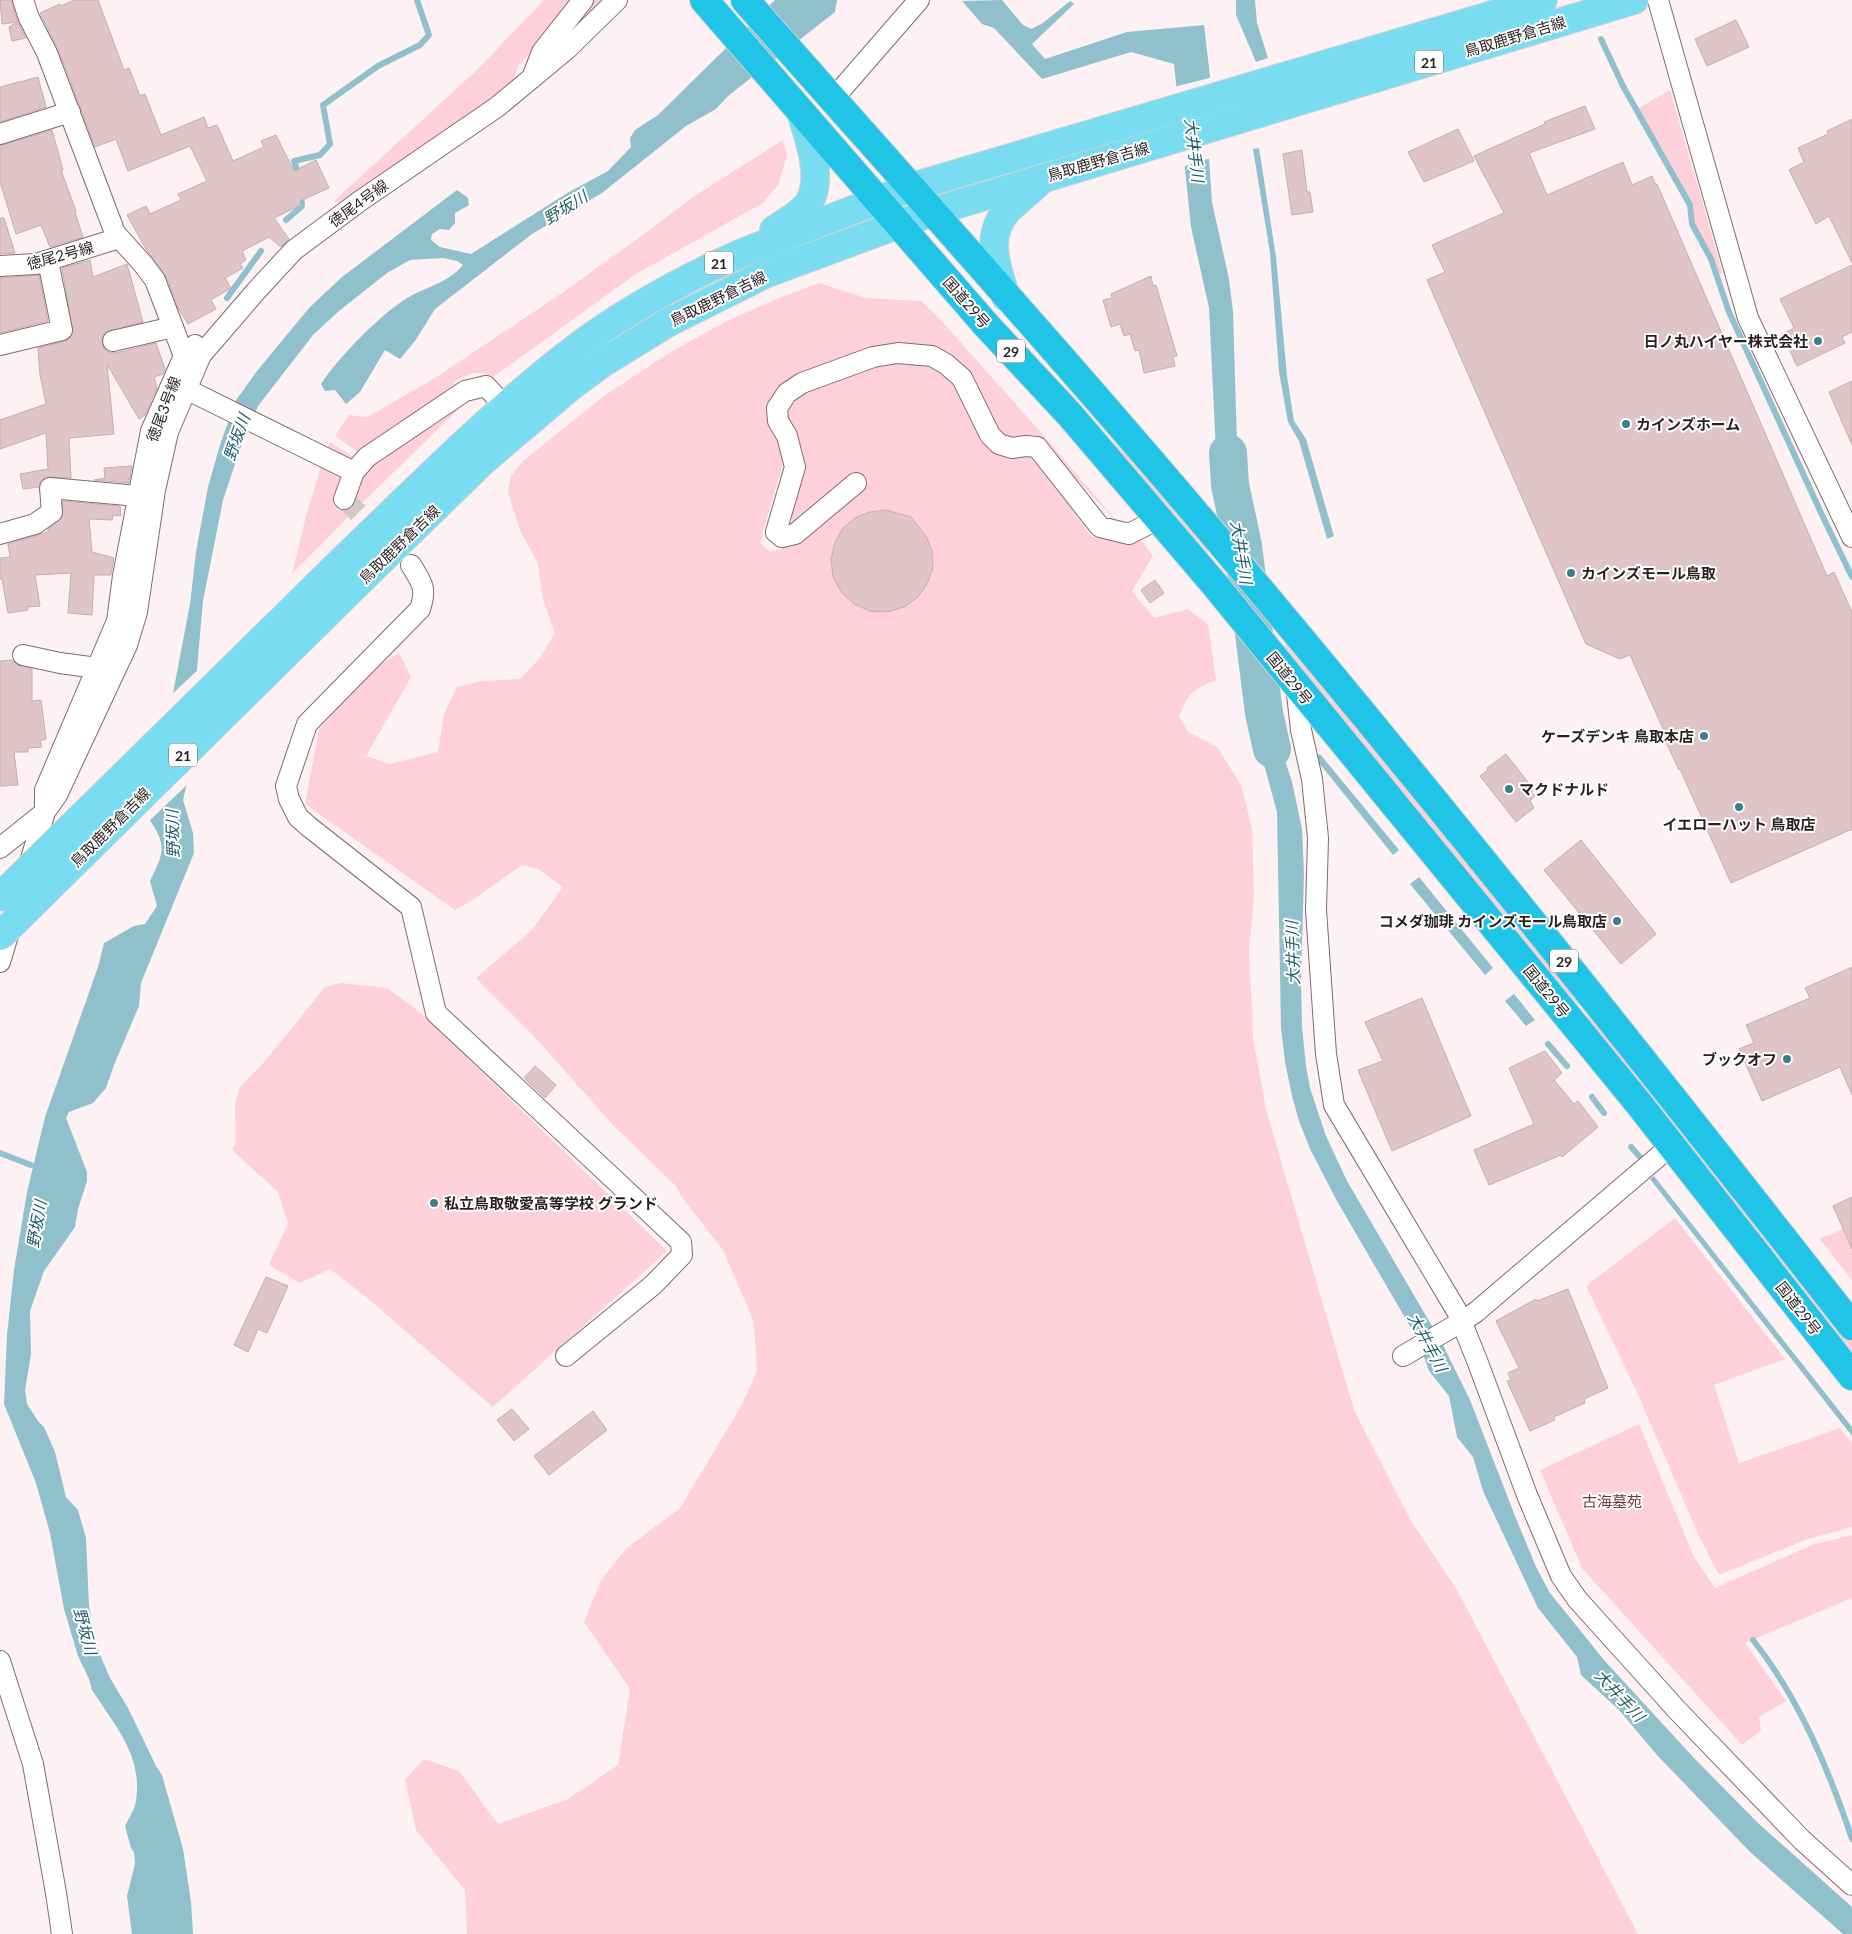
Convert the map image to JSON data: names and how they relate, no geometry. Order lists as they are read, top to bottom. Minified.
{"streets":{"highway":["国道29号","29"],"main road":["鳥取鹿野倉吉線","21"],"street":["徳尾4号線","徳尾2号線","徳尾3号線"]},"crossings":[["鳥取鹿野倉吉線","国道29号"],["徳尾4号線","徳尾3号線"],["徳尾2号線","徳尾3号線"]],"water":["大井手川","野坂川"],"parks":["古海墓苑"],"places":["日ノ丸ハイヤー株式会社","カインズホーム","カインズモール鳥取","ケーズデンキ 鳥取本店","マクドナルド","イエローハット 鳥取店","コメダ珈琲 カインズモール鳥取店","ブックオフ","私立鳥取敬愛高等学校 グランド"]}
